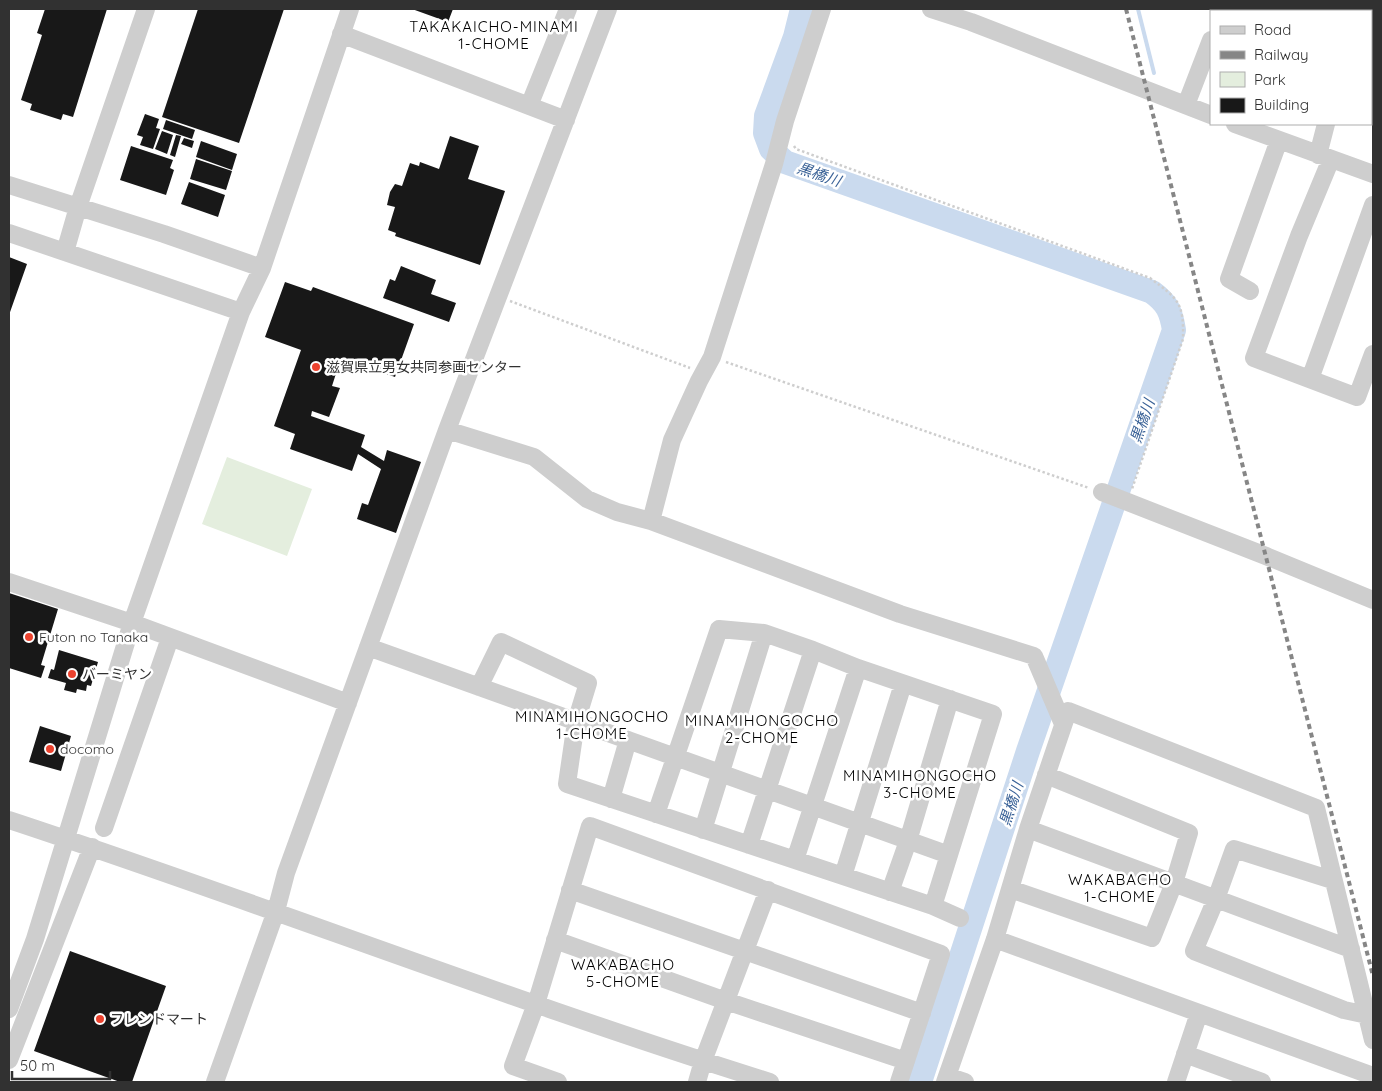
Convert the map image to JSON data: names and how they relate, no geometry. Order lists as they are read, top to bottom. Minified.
{"districts":["TAKAKAICHO-MINAMI 1-CHOME","MINAMIHONGOCHO 1-CHOME","MINAMIHONGOCHO 2-CHOME","MINAMIHONGOCHO 3-CHOME","WAKABACHO 1-CHOME","WAKABACHO 5-CHOME"],"water":["黒橋川"],"places":["滋賀県立男女共同参画センター","Futon no Tanaka","バーミヤン","docomo","フレンドマート"],"legend":["Road","Railway","Park","Building"],"scale_bar":"50 m"}
